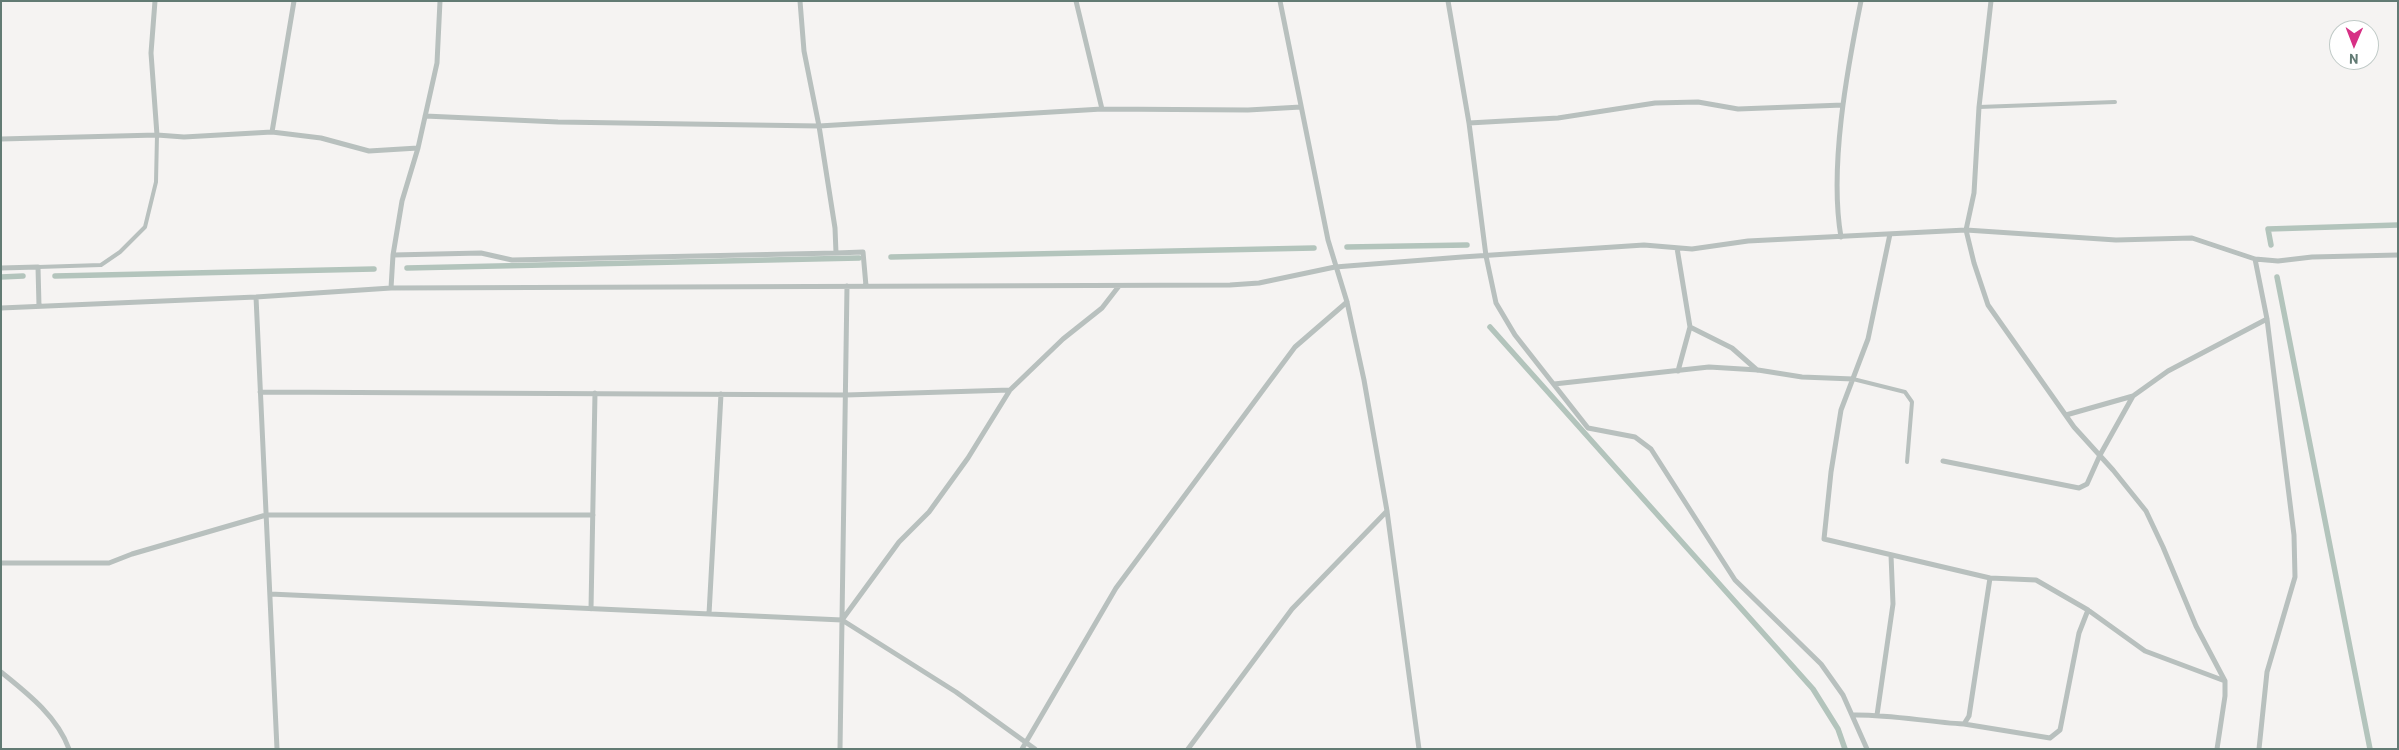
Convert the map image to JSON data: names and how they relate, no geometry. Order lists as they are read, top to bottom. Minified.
{"north":"bottom"}
